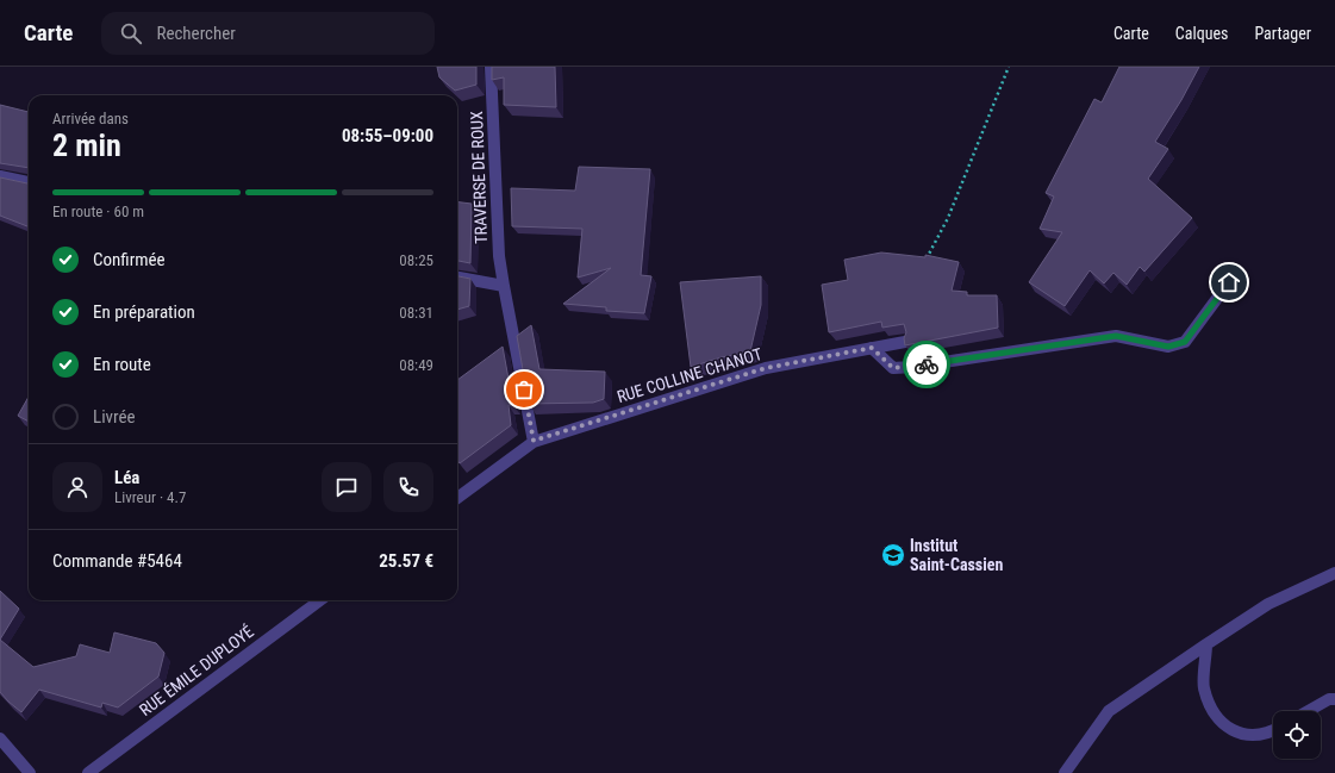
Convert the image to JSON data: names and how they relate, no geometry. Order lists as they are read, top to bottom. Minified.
{"streets":{"street":["TRAVERSE DE ROUX","RUE COLLINE CHANOT","RUE ÉMILE DUPLOYÉ"]},"places":{"school or university":["Institut Saint-Cassien"]},"page":{"header":"Carte","search":"Rechercher","nav":["Carte","Calques","Partager"],"heading":["2 min","Arrivée dans","08:55–09:00"],"panel":["Léa","Livreur · 4.7","Commande #5464","25.57 €"],"bar":"En route · 60 m","list":[["Confirmée","08:25"],["En préparation","08:31"],["En route","08:49"],"Livrée"]}}
